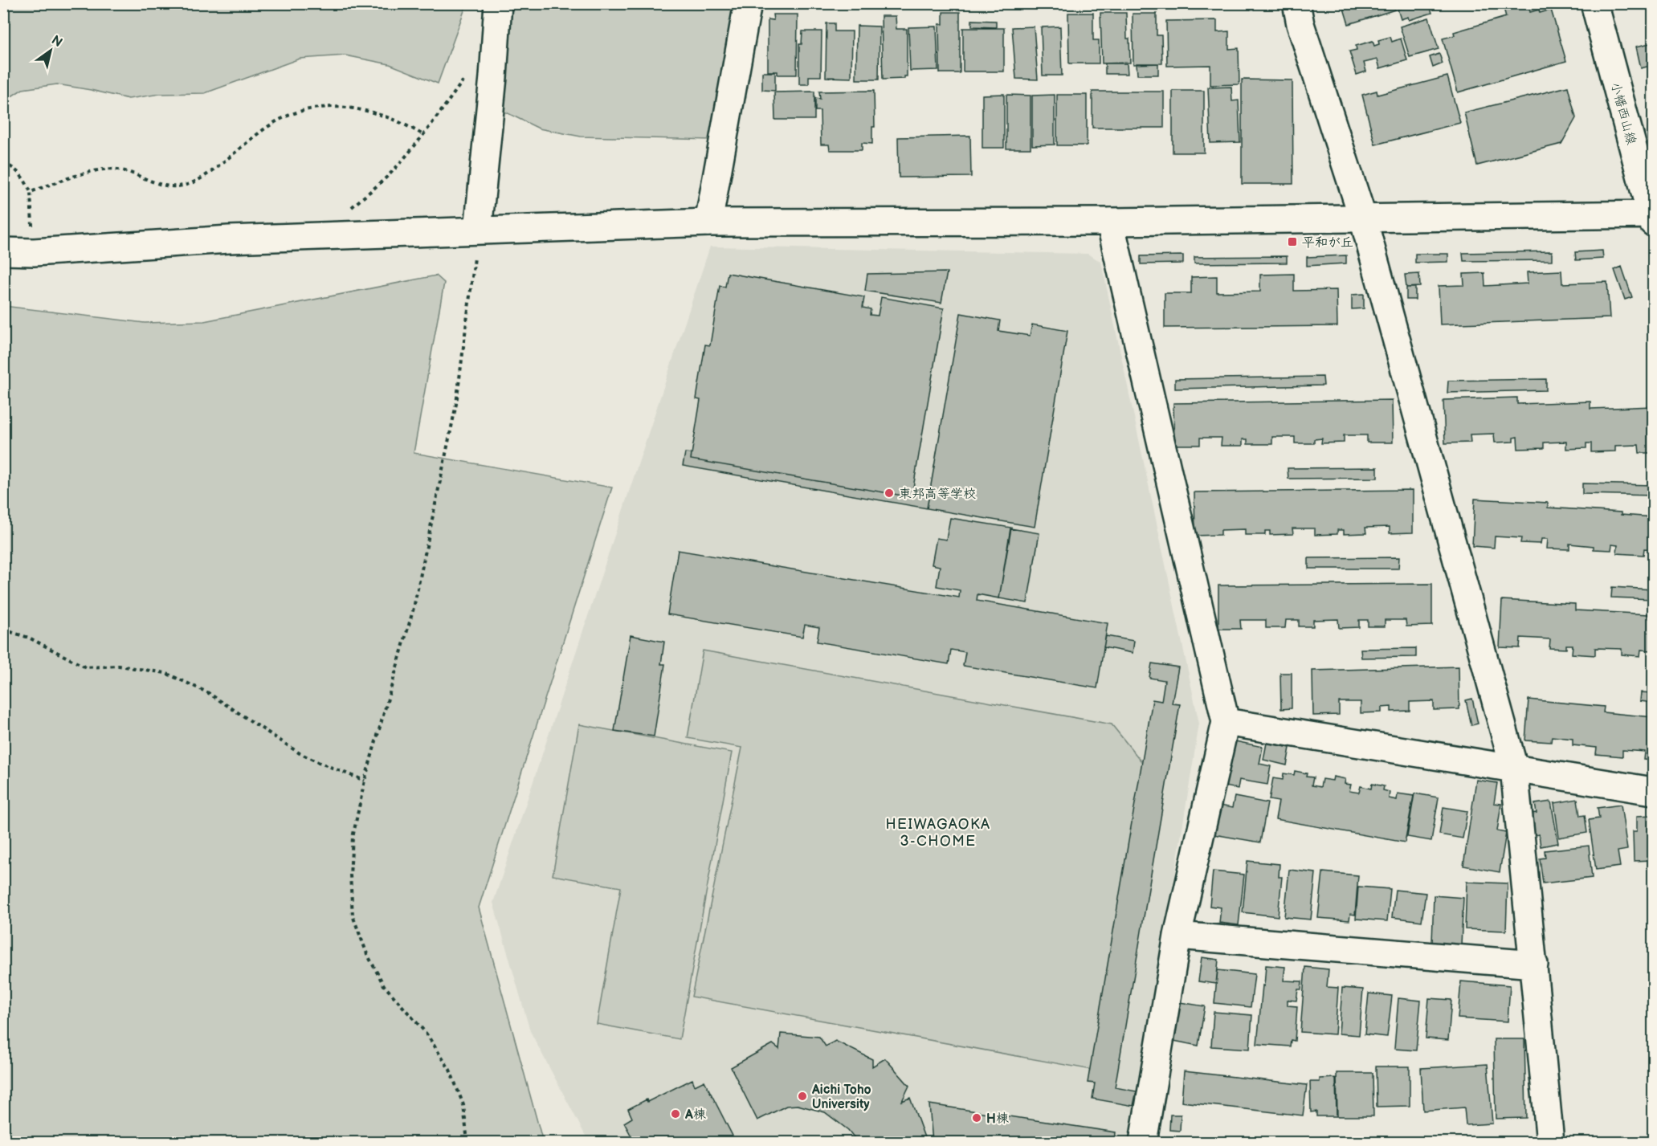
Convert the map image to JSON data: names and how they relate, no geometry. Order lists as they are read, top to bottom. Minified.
{"streets":{"street":["小幡西山線"]},"districts":["HEIWAGAOKA 3-CHOME"],"places":{"transit":["平和が丘"],"other":["東邦高等学校","Aichi Toho University","A棟","H棟"]},"north":"top right"}
